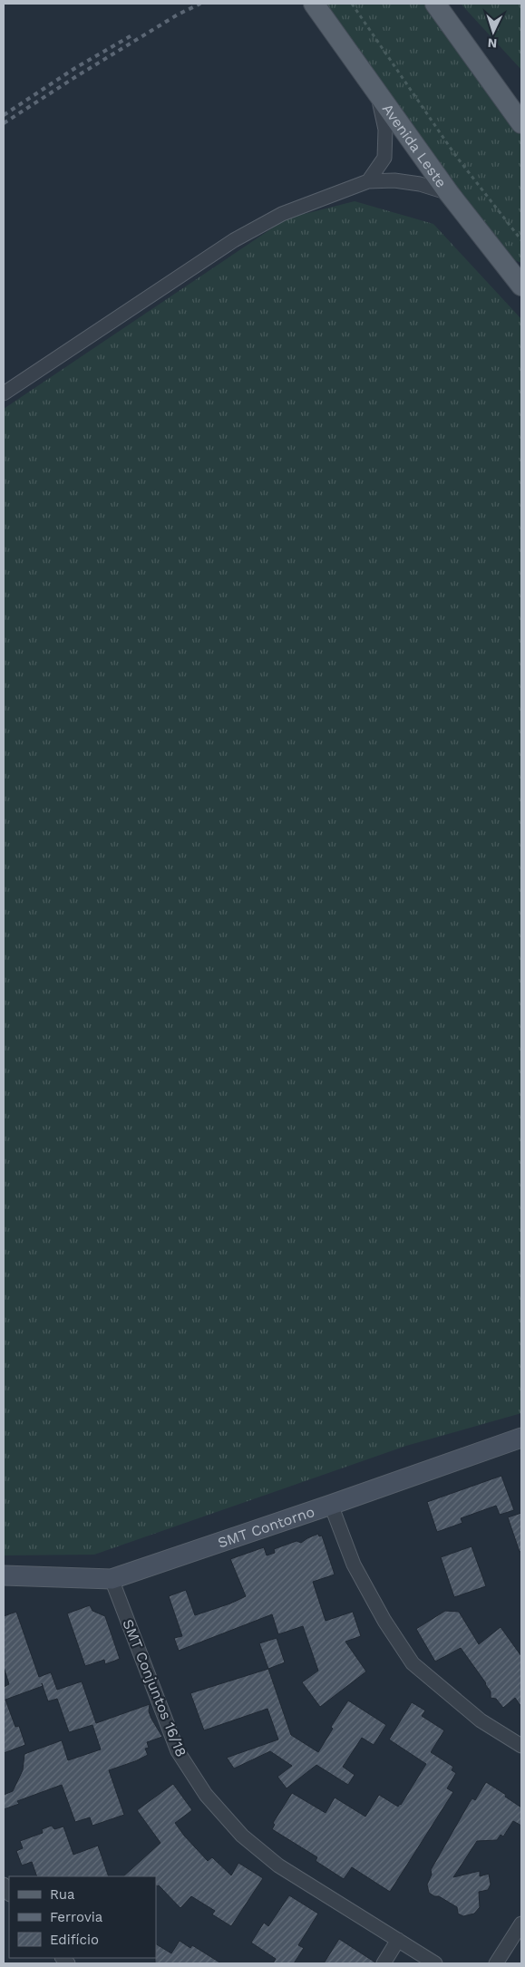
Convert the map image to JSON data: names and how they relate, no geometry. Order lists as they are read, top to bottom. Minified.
{"streets":{"main road":["Avenida Leste"],"street":["SMT Contorno","SMT Conjuntos 16/18"]},"crossings":[["SMT Contorno","SMT Conjuntos 16/18"]],"legend":["Rua","Ferrovia","Edifício"],"north":"bottom"}
